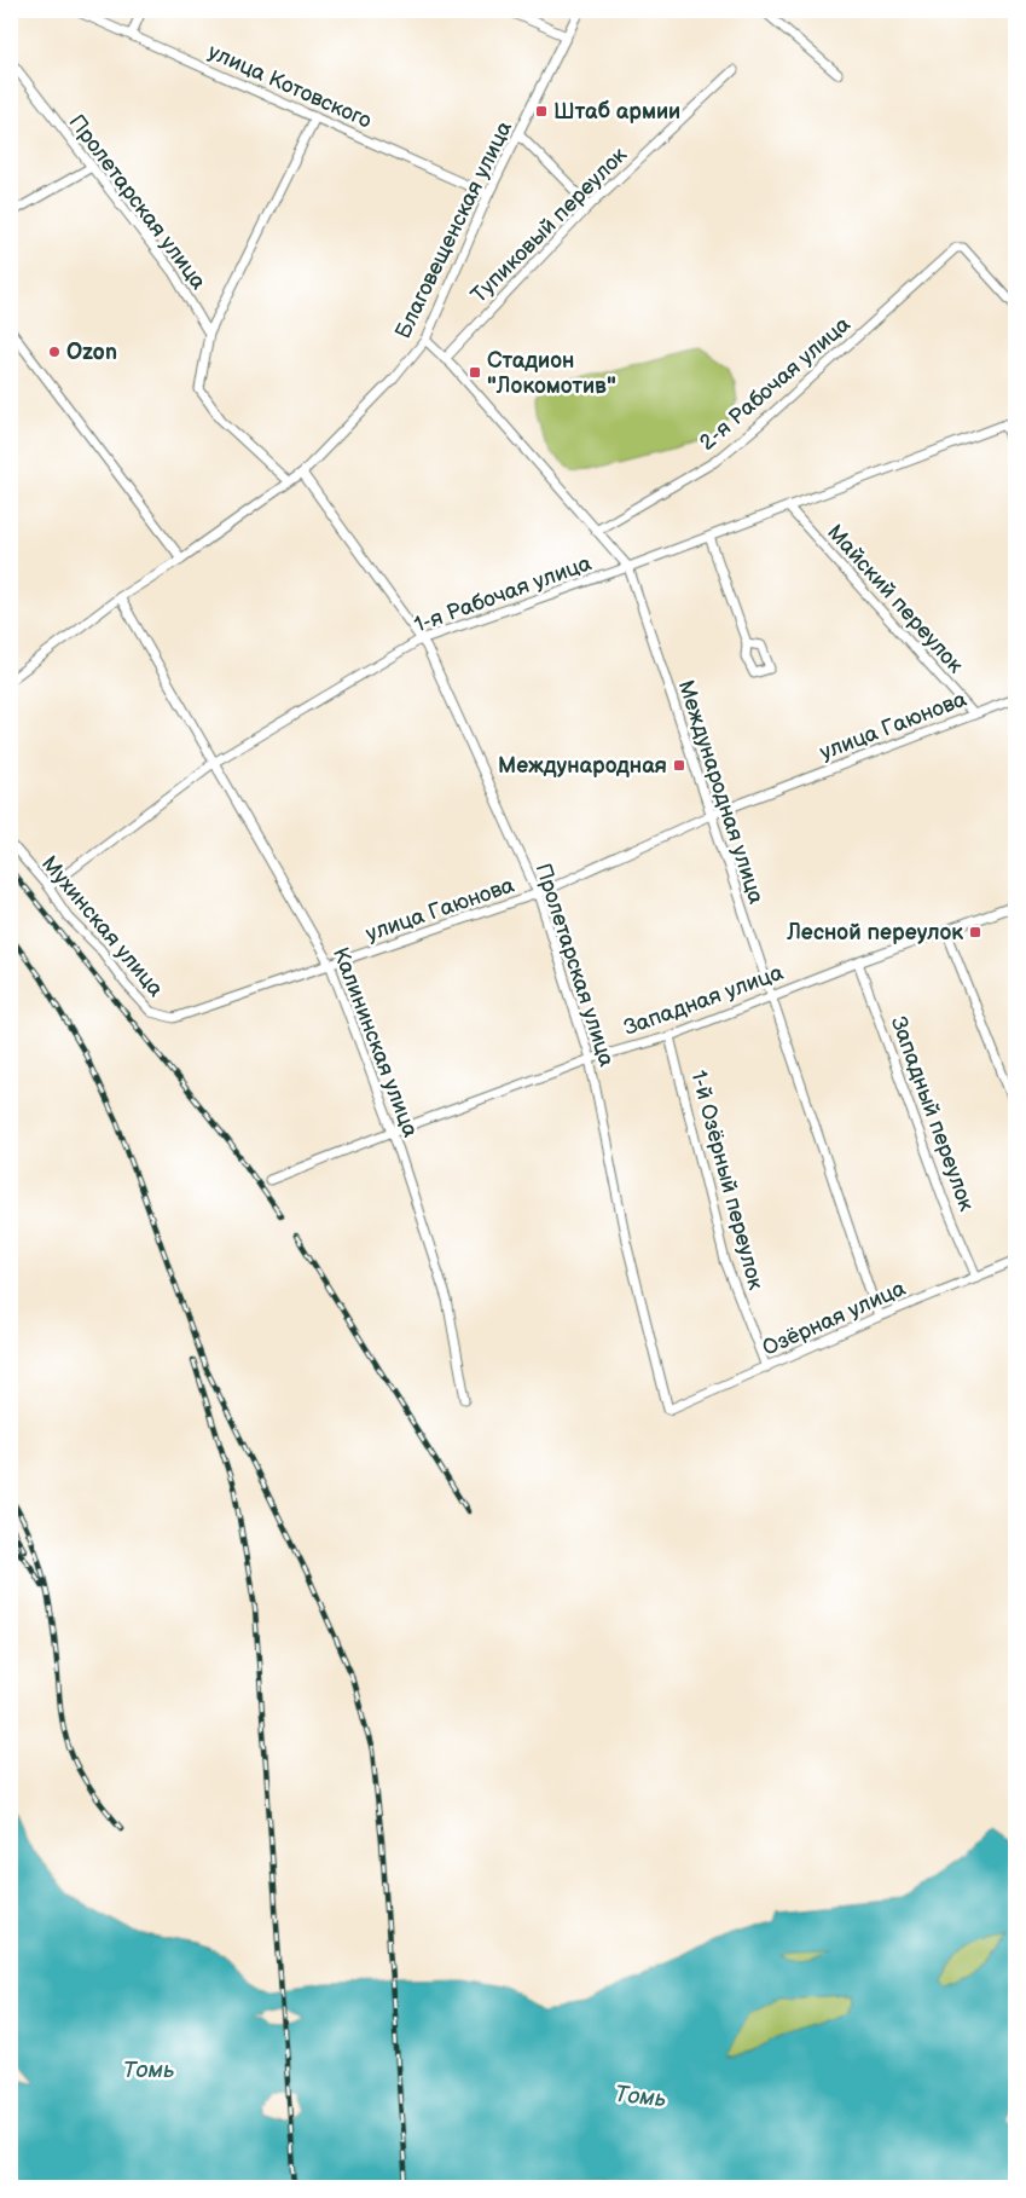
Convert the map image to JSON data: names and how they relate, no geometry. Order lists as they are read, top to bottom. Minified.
{"streets":{"street":["улица Котовского","Пролетарская улица","Тупиковый переулок","Благовещенская улица","2-я Рабочая улица","1-я Рабочая улица","Майский переулок","улица Гаюнова","Международная улица","Мухинская улица","Западная улица","Калининская улица","Западный переулок","1-й Озёрный переулок","Озёрная улица"]},"crossings":[["улица Котовского","Благовещенская улица"],["Пролетарская улица","Благовещенская улица"],["Пролетарская улица","1-я Рабочая улица"],["Пролетарская улица","улица Гаюнова"],["Пролетарская улица","Западная улица"],["Пролетарская улица","Озёрная улица"],["Тупиковый переулок","Международная улица"],["Благовещенская улица","Международная улица"],["Благовещенская улица","Калининская улица"],["2-я Рабочая улица","Международная улица"],["1-я Рабочая улица","Майский переулок"],["1-я Рабочая улица","Международная улица"],["1-я Рабочая улица","Мухинская улица"],["1-я Рабочая улица","Калининская улица"],["Майский переулок","улица Гаюнова"],["улица Гаюнова","Международная улица"],["улица Гаюнова","Мухинская улица"],["улица Гаюнова","Калининская улица"],["Международная улица","Западная улица"],["Международная улица","Озёрная улица"],["Западная улица","Калининская улица"],["Западная улица","Западный переулок"],["Западная улица","1-й Озёрный переулок"],["Западный переулок","Озёрная улица"],["1-й Озёрный переулок","Озёрная улица"]],"water":["Томь"],"places":{"transit":["Штаб армии","Стадион \"Локомотив\"","Международная","Лесной переулок"],"other":["Ozon"]}}
